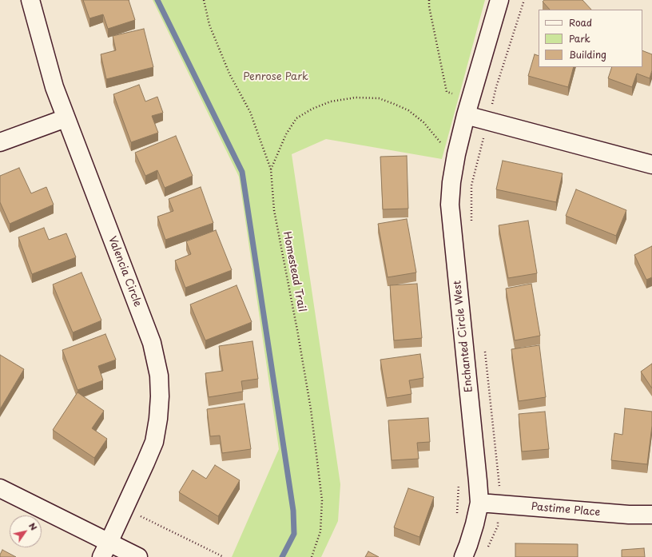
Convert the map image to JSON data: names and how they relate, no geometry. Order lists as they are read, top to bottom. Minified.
{"streets":{"street":["Valencia Circle","Enchanted Circle West","Pastime Place"],"path":["Homestead Trail"]},"crossings":[["Enchanted Circle West","Pastime Place"]],"parks":["Penrose Park"],"legend":["Road","Park","Building"],"north":"top right"}
